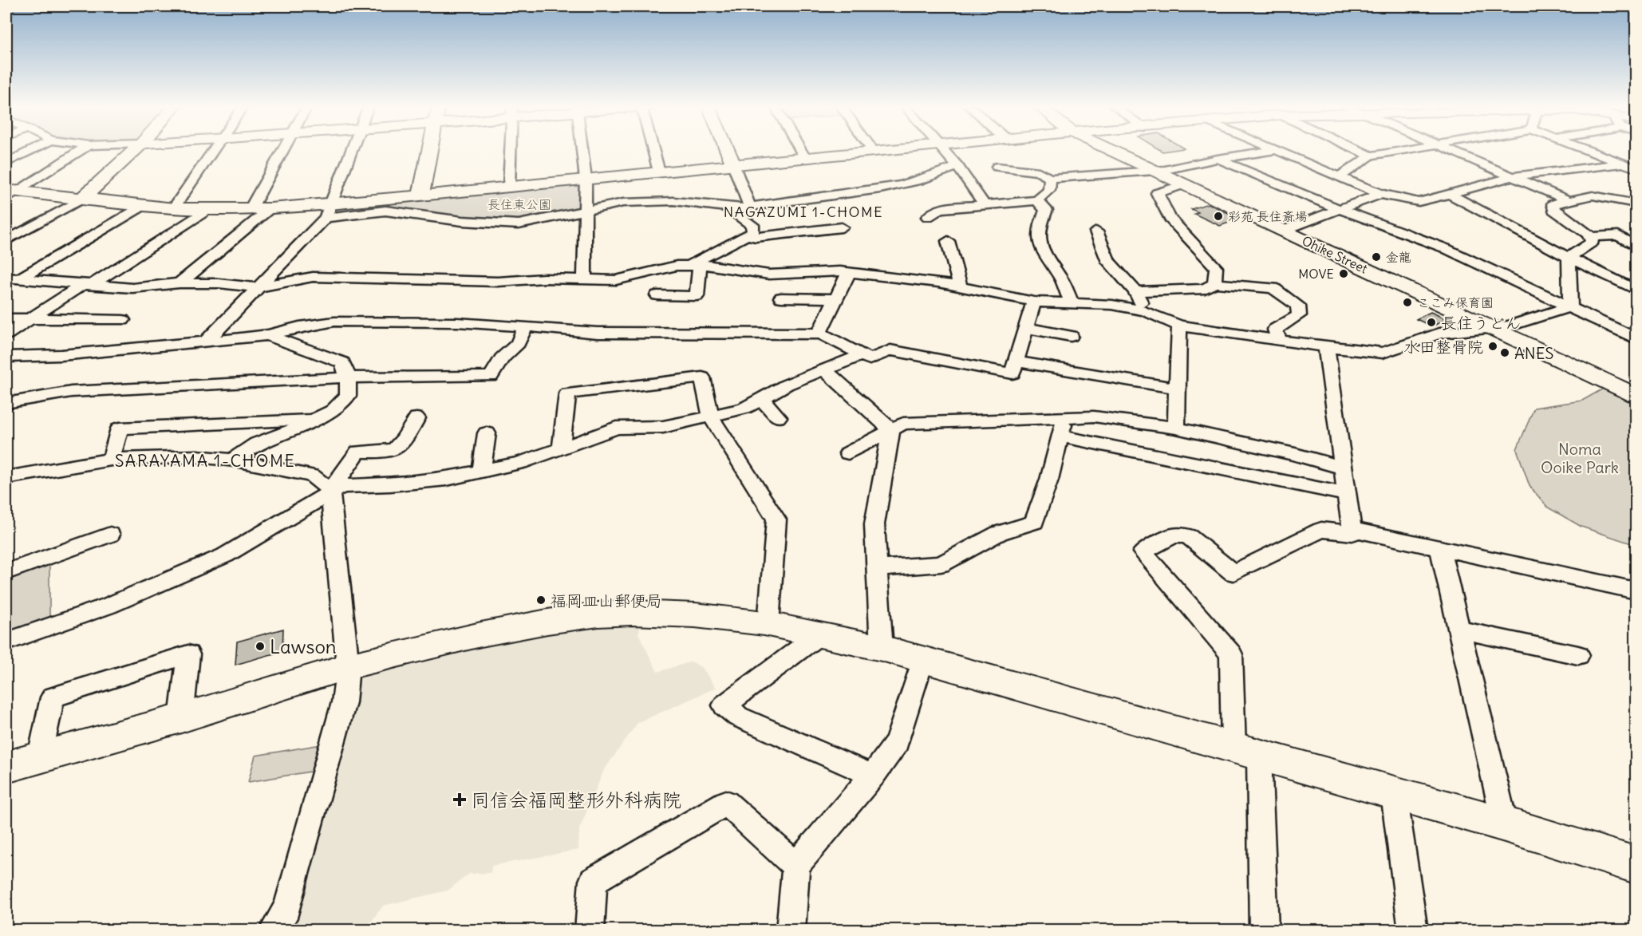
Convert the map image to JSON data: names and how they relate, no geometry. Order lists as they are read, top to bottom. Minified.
{"streets":{"street":["Ohike Street"]},"districts":["NAGAZUMI 1-CHOME","SARAYAMA 1-CHOME"],"parks":["長住東公園","Noma Ooike Park"],"places":{"other":["彩苑 長住斎場","金龍","MOVE","ここみ保育園","長住うどん","水田整骨院","ANES","福岡皿山郵便局","Lawson"],"health":["同信会福岡整形外科病院"]}}
